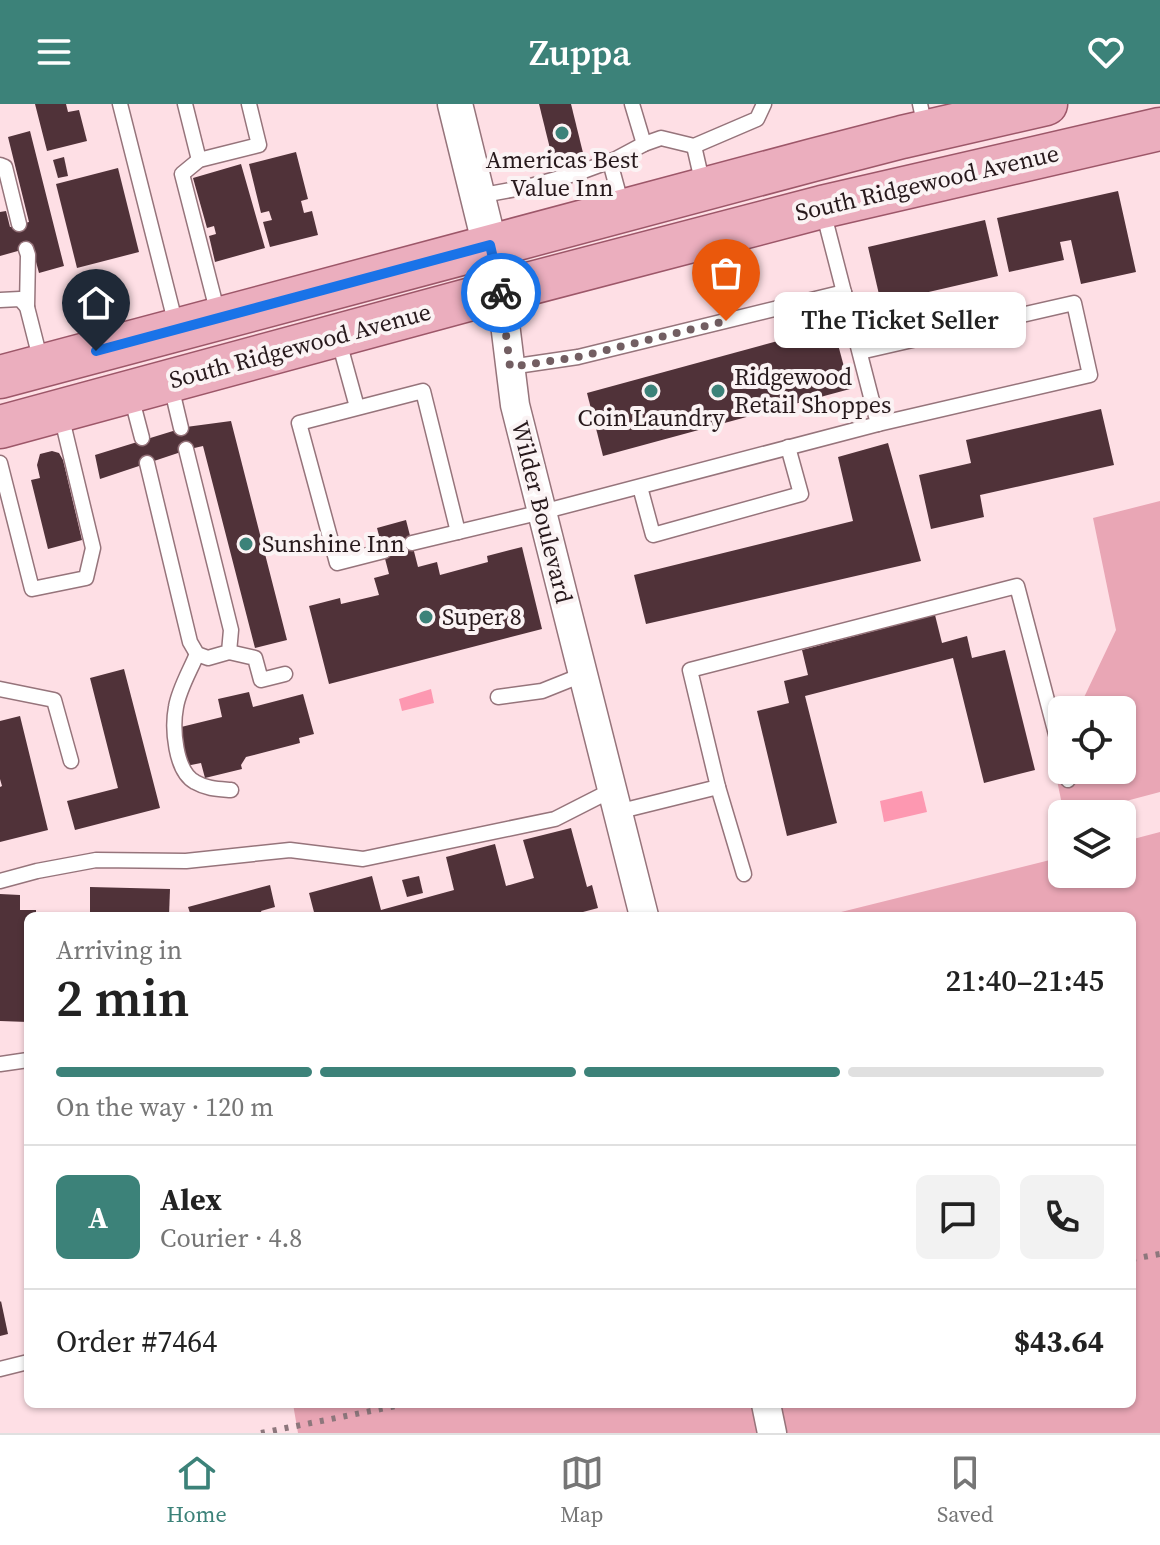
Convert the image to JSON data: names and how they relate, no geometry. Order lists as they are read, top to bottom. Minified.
{"streets":{"main road":["South Ridgewood Avenue"],"street":["Wilder Boulevard"]},"crossings":[["South Ridgewood Avenue","Wilder Boulevard"]],"places":["Americas Best Value Inn","The Ticket Seller","Coin Laundry","Ridgewood Retail Shoppes","Sunshine Inn","Super 8"],"page":{"header":"Zuppa","bubble":"The Ticket Seller","heading":["2 min","Arriving in","21:40–21:45"],"panel":["Alex","Courier · 4.8","Order #7464","$43.64"],"bar":"On the way · 120 m","round":"A","tabs":["Home","Map","Saved"]}}
